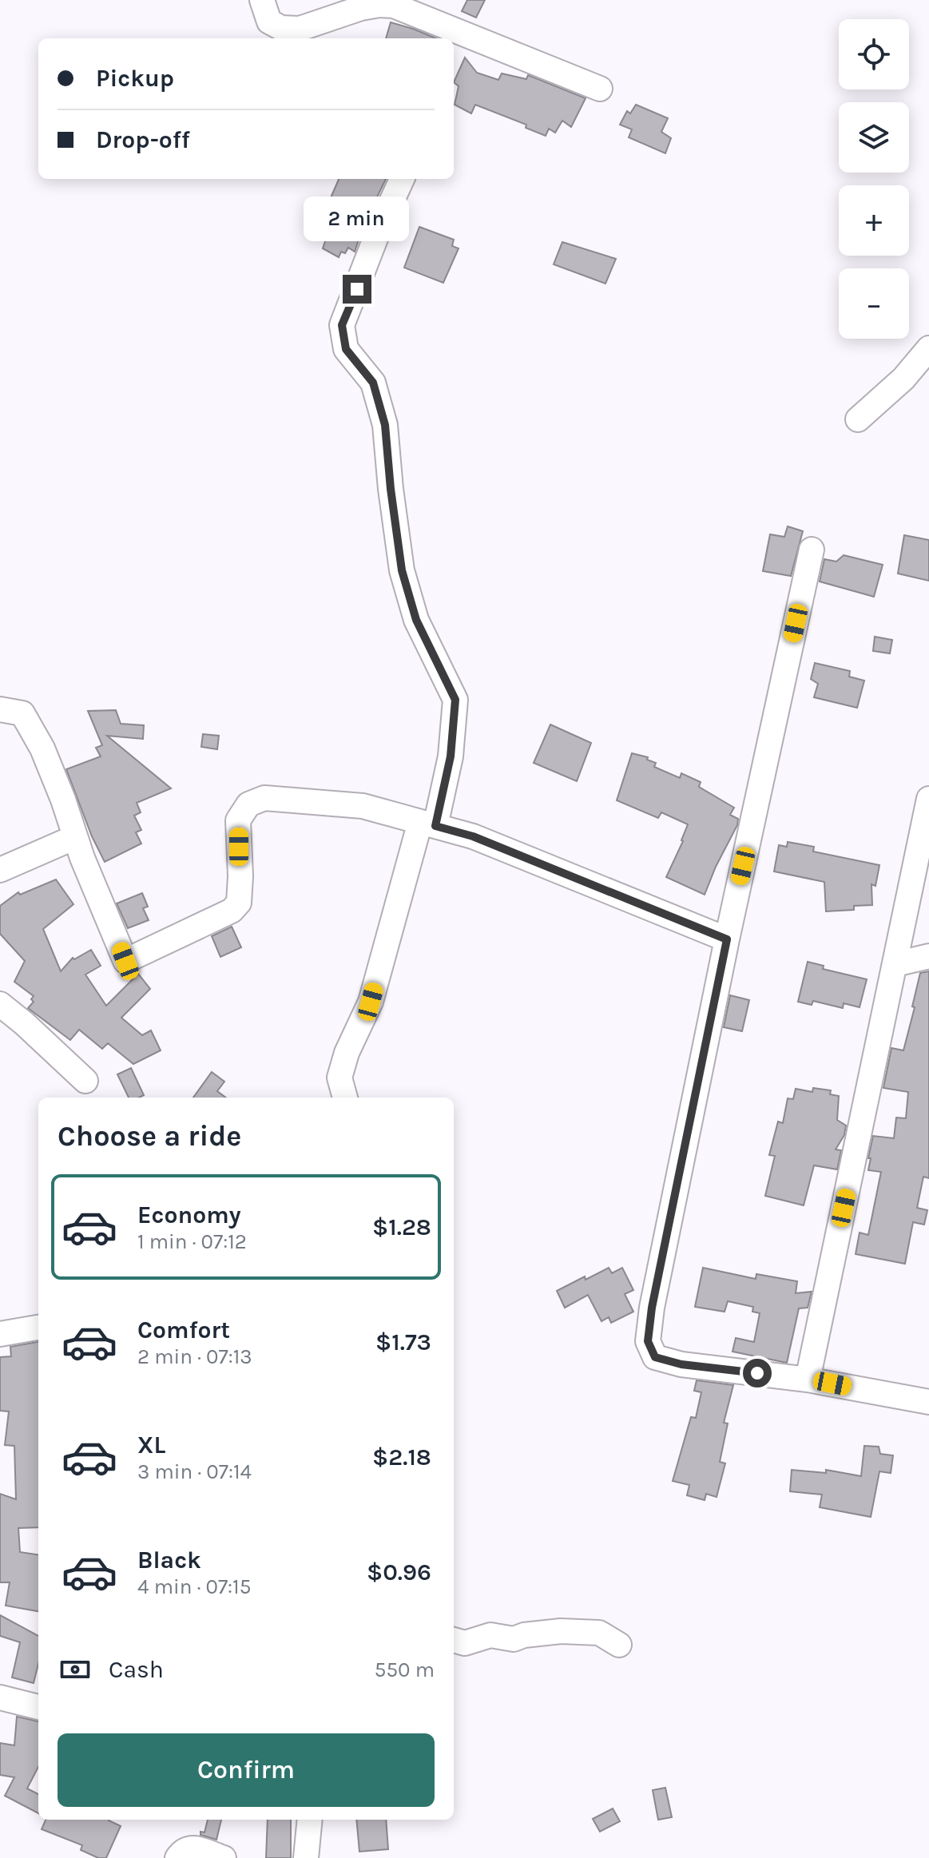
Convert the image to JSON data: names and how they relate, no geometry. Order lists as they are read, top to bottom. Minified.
{"page":{"map_buttons":["+","−"],"banner":["Pickup","Drop-off"],"bubble":"2 min","heading":"Choose a ride","list":[{"name":"Economy","note":"1 min · 07:12","value":"$1.28"},{"name":"Comfort","note":"2 min · 07:13","value":"$1.73"},{"name":"XL","note":"3 min · 07:14","value":"$2.18"},{"name":"Black","note":"4 min · 07:15","value":"$0.96"}],"pay":["Cash","550 m"],"buttons":"Confirm"}}
